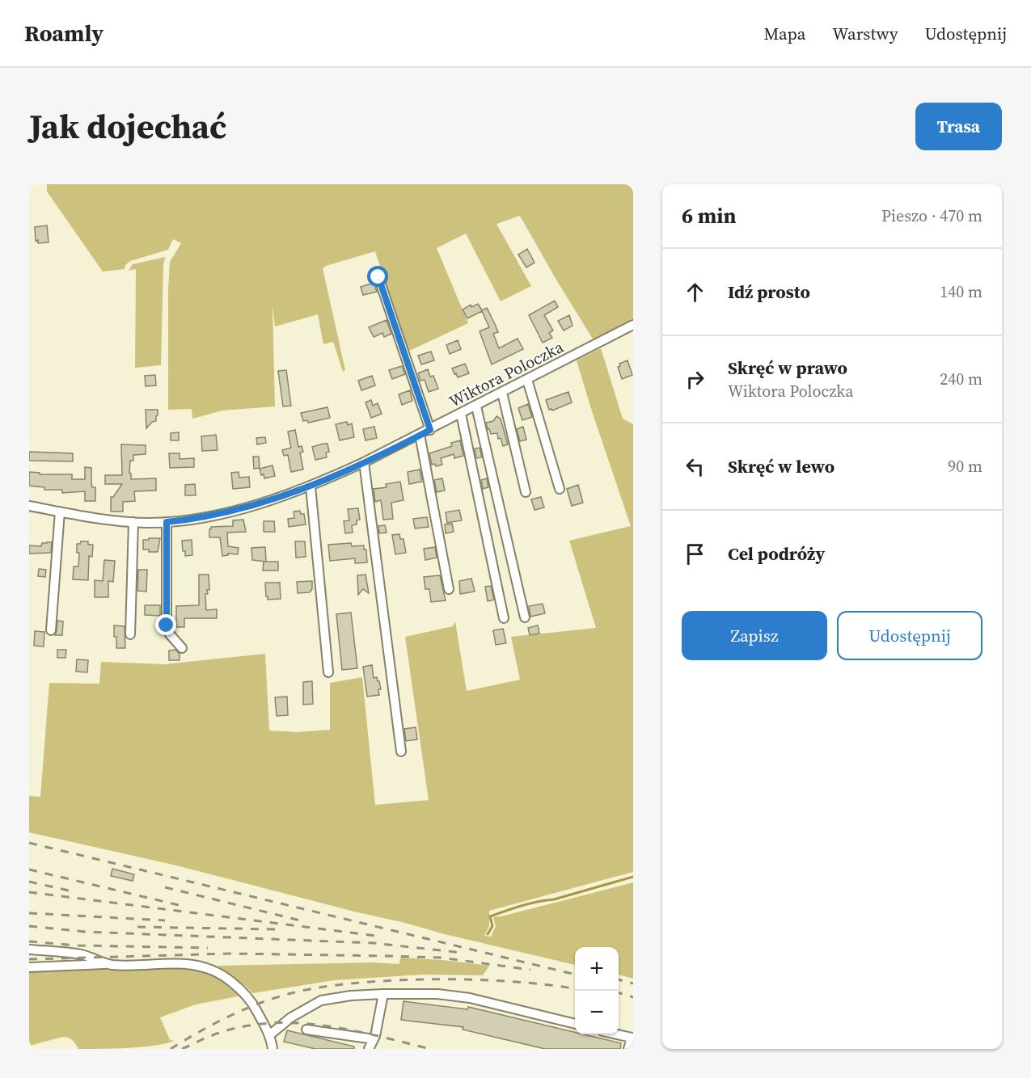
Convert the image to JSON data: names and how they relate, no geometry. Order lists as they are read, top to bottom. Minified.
{"streets":{"street":["Wiktora Poloczka"]},"page":{"header":"Roamly","nav":["Mapa","Warstwy","Udostępnij"],"title":"Jak dojechać","buttons":["Trasa",["Zapisz","Udostępnij"]],"heading":["6 min","Pieszo · 470 m"],"list":[["Idź prosto","140 m"],["Skręć w prawo","Wiktora Poloczka","240 m"],["Skręć w lewo","90 m"],"Cel podróży"],"map_buttons":["+","−"]}}
